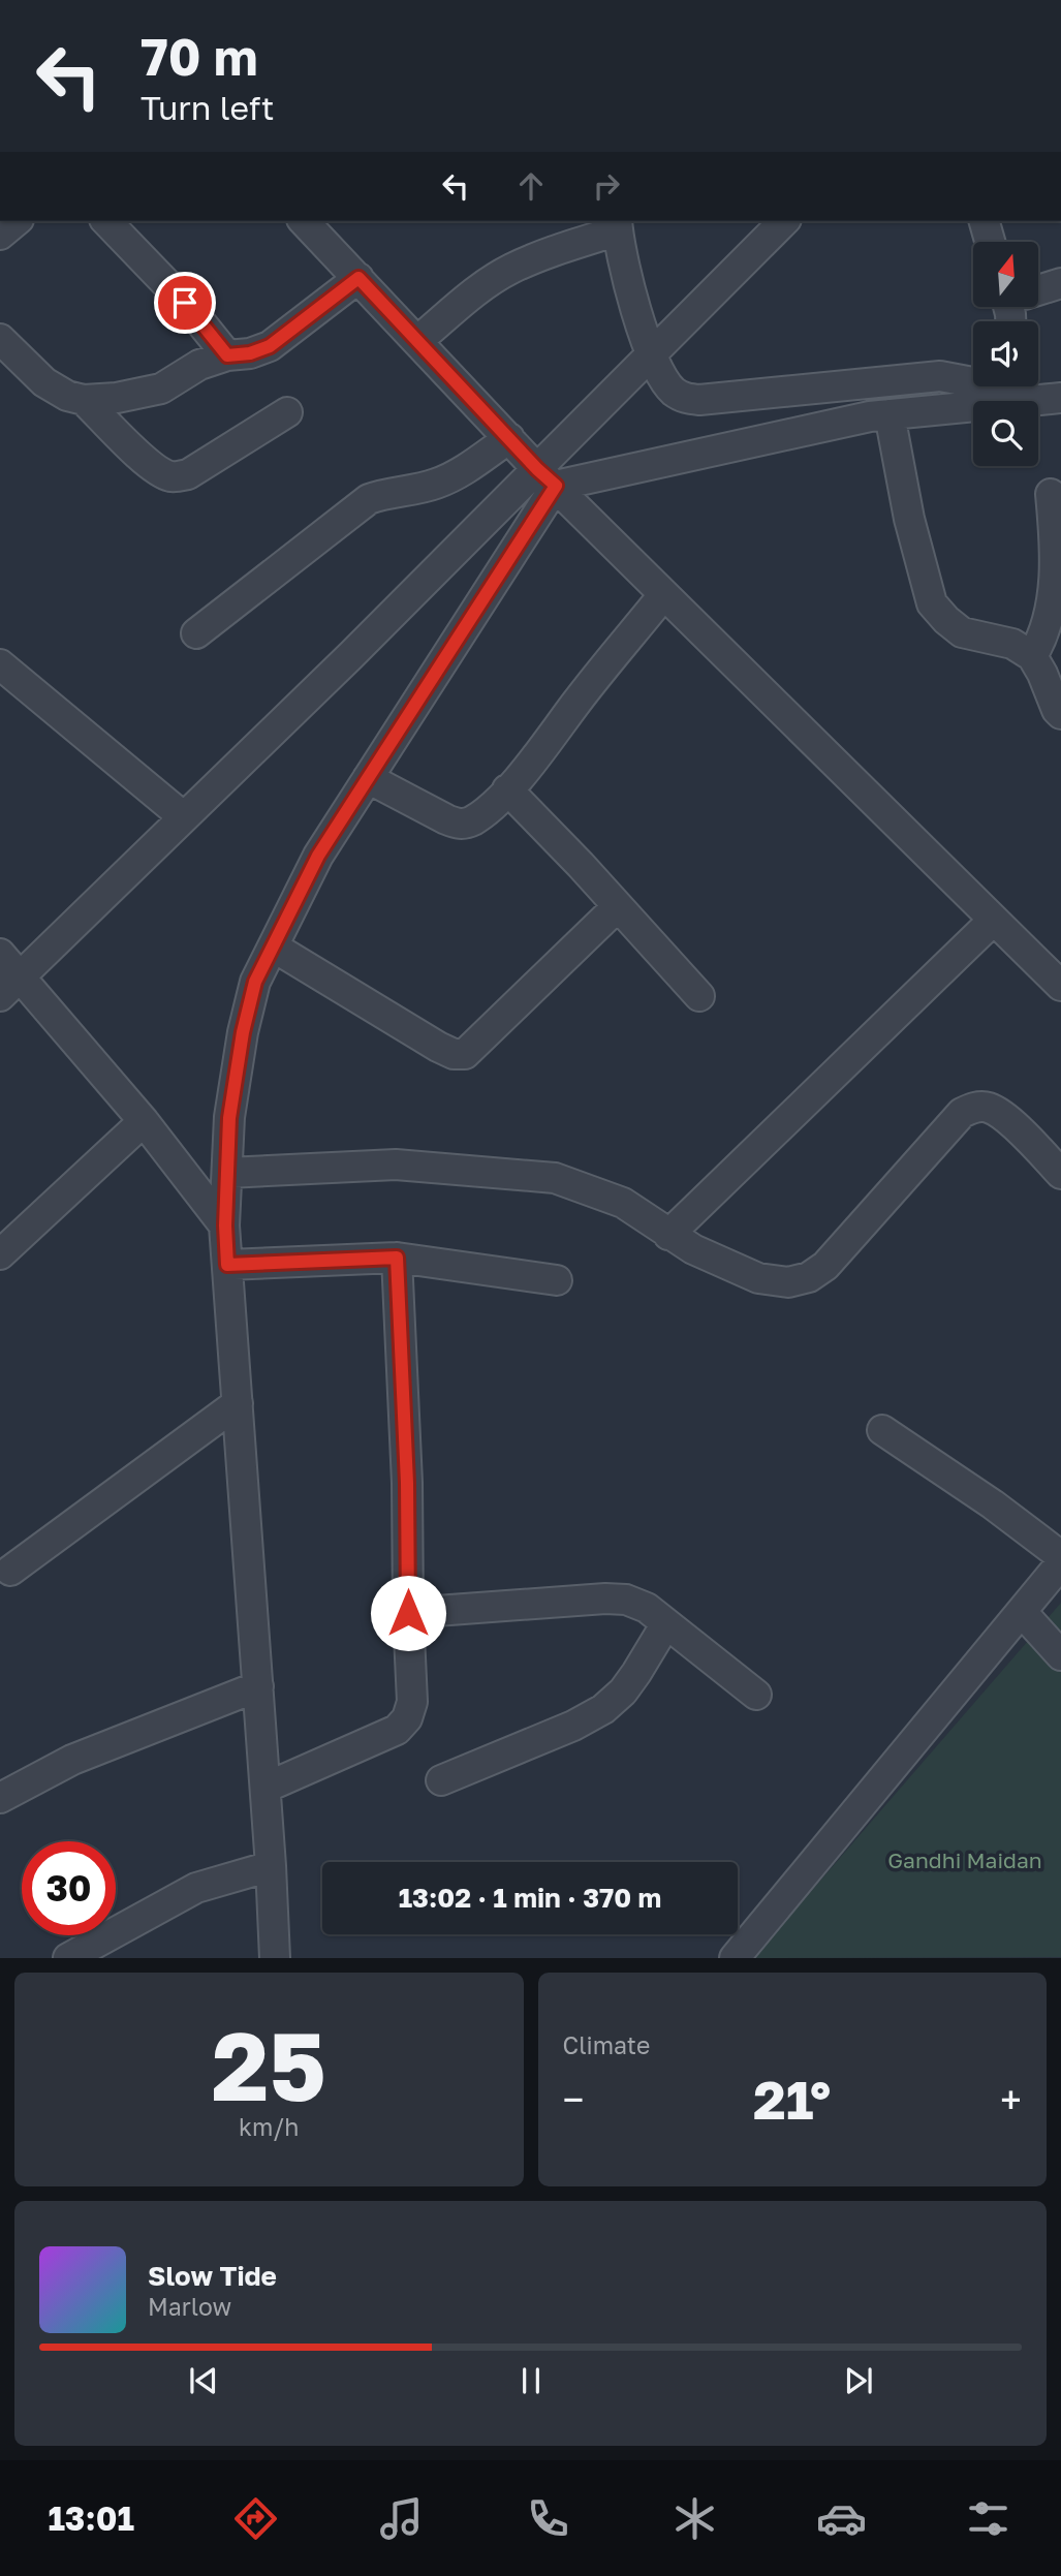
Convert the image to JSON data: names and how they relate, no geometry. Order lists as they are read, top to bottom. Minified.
{"parks":["Gandhi Maidan"],"north":"top","page":{"turn":["70 m","Turn left"],"limit":"30","trip":"13:02 · 1 min · 370 m","tile":[["25","km/h"],"Climate"],"heat":["−","21°","+"],"song":["Slow Tide","Marlow"],"tabs":"13:01"}}
